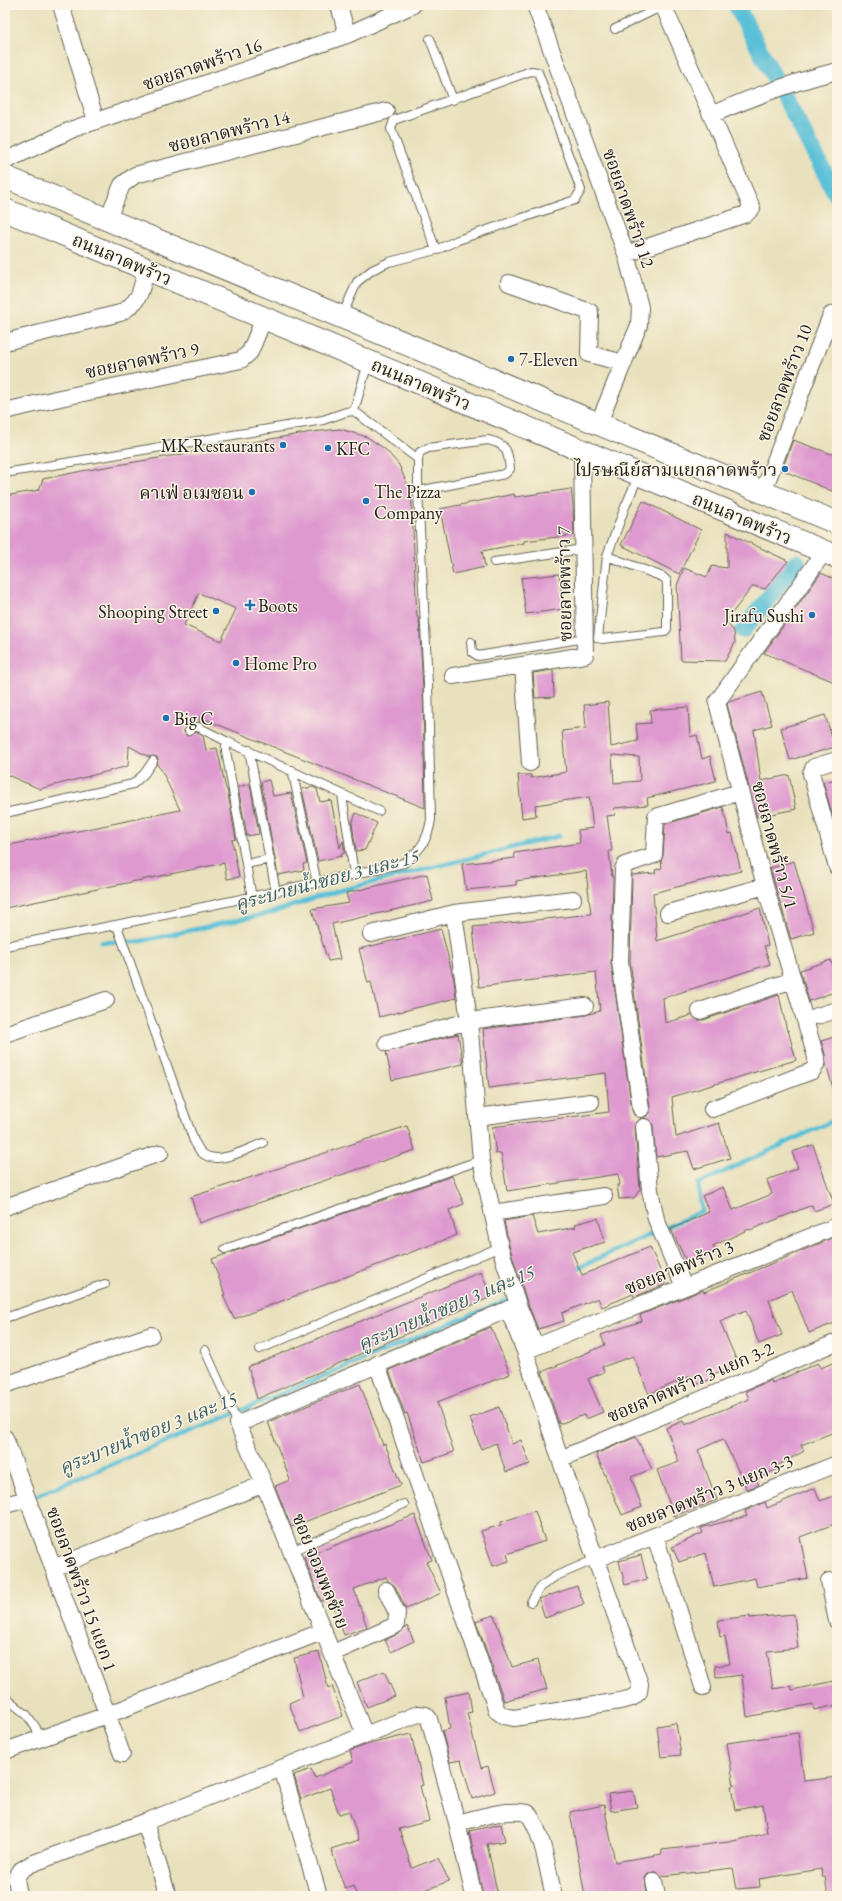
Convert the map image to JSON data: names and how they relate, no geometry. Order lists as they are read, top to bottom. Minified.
{"streets":{"main road":["ถนนลาดพร้าว"],"street":["ซอยลาดพร้าว 16","ซอยลาดพร้าว 14","ซอยลาดพร้าว 12","ซอยลาดพร้าว 9","ซอยลาดพร้าว 10","ซอยลาดพร้าว 7","ซอยลาดพร้าว 5/1","ซอยลาดพร้าว 3","ซอยลาดพร้าว 3 แยก 3-2","ซอยลาดพร้าว 3 แยก 3-3","ซอย จอมพลซ้าย","ซอยลาดพร้าว 15 แยก 1"]},"crossings":[["ซอยลาดพร้าว 14","ถนนลาดพร้าว"],["ซอยลาดพร้าว 12","ถนนลาดพร้าว"],["ถนนลาดพร้าว","ซอยลาดพร้าว 9"],["ถนนลาดพร้าว","ซอยลาดพร้าว 10"],["ถนนลาดพร้าว","ซอยลาดพร้าว 7"],["ถนนลาดพร้าว","ซอยลาดพร้าว 5/1"]],"water":["คูระบายน้ำซอย 3 และ 15"],"places":{"other":["7-Eleven","MK Restaurants","KFC","ไปรษณีย์สามแยกลาดพร้าว","คาเฟ่ อเมซอน","The Pizza Company","Shooping Street","Jirafu Sushi","Home Pro","Big C"],"health":["Boots"]}}
